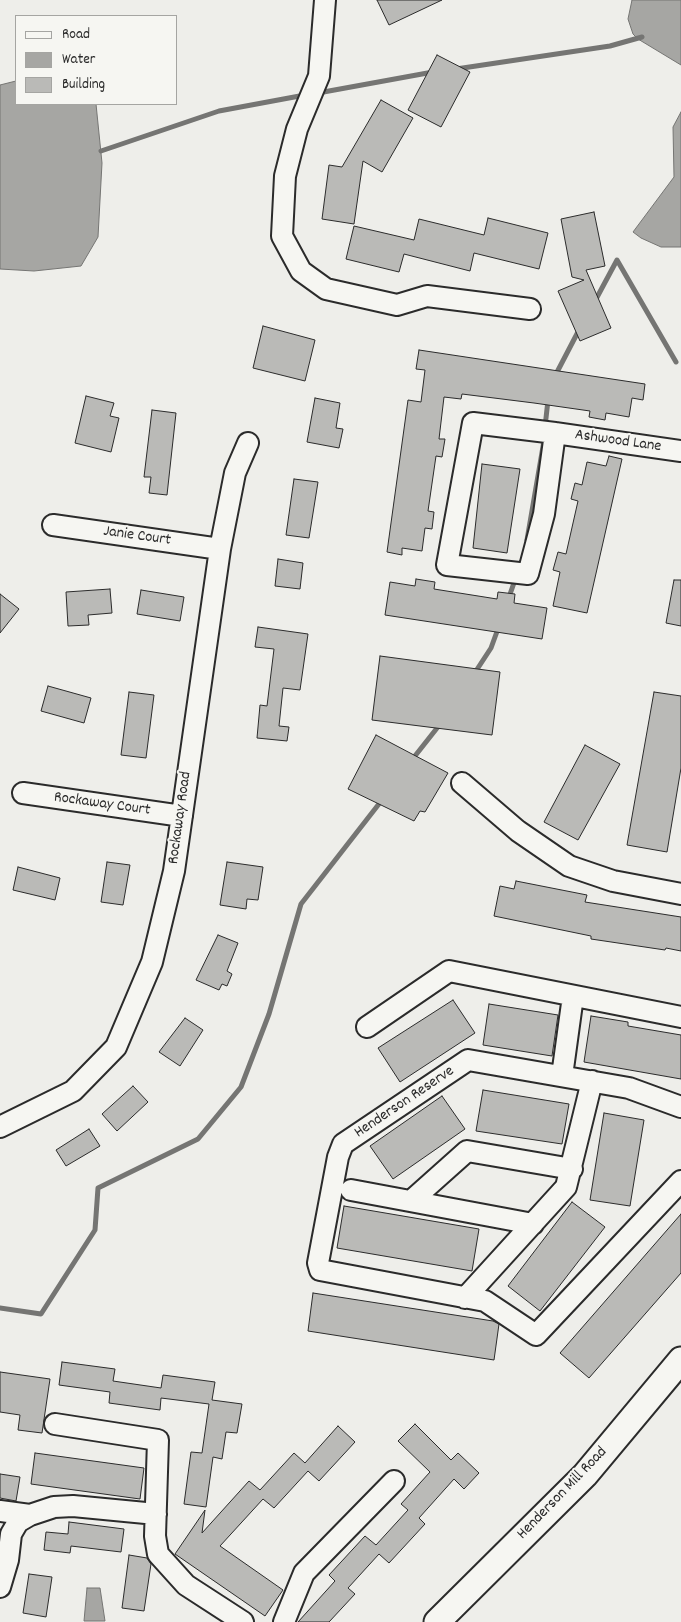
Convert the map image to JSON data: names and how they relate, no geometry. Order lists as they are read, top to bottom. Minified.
{"streets":{"street":["Ashwood Lane","Janie Court","Rockaway Court","Rockaway Road","Henderson Reserve","Henderson Mill Road"]},"crossings":[["Janie Court","Rockaway Road"],["Rockaway Court","Rockaway Road"]],"legend":["Road","Water","Building"]}
